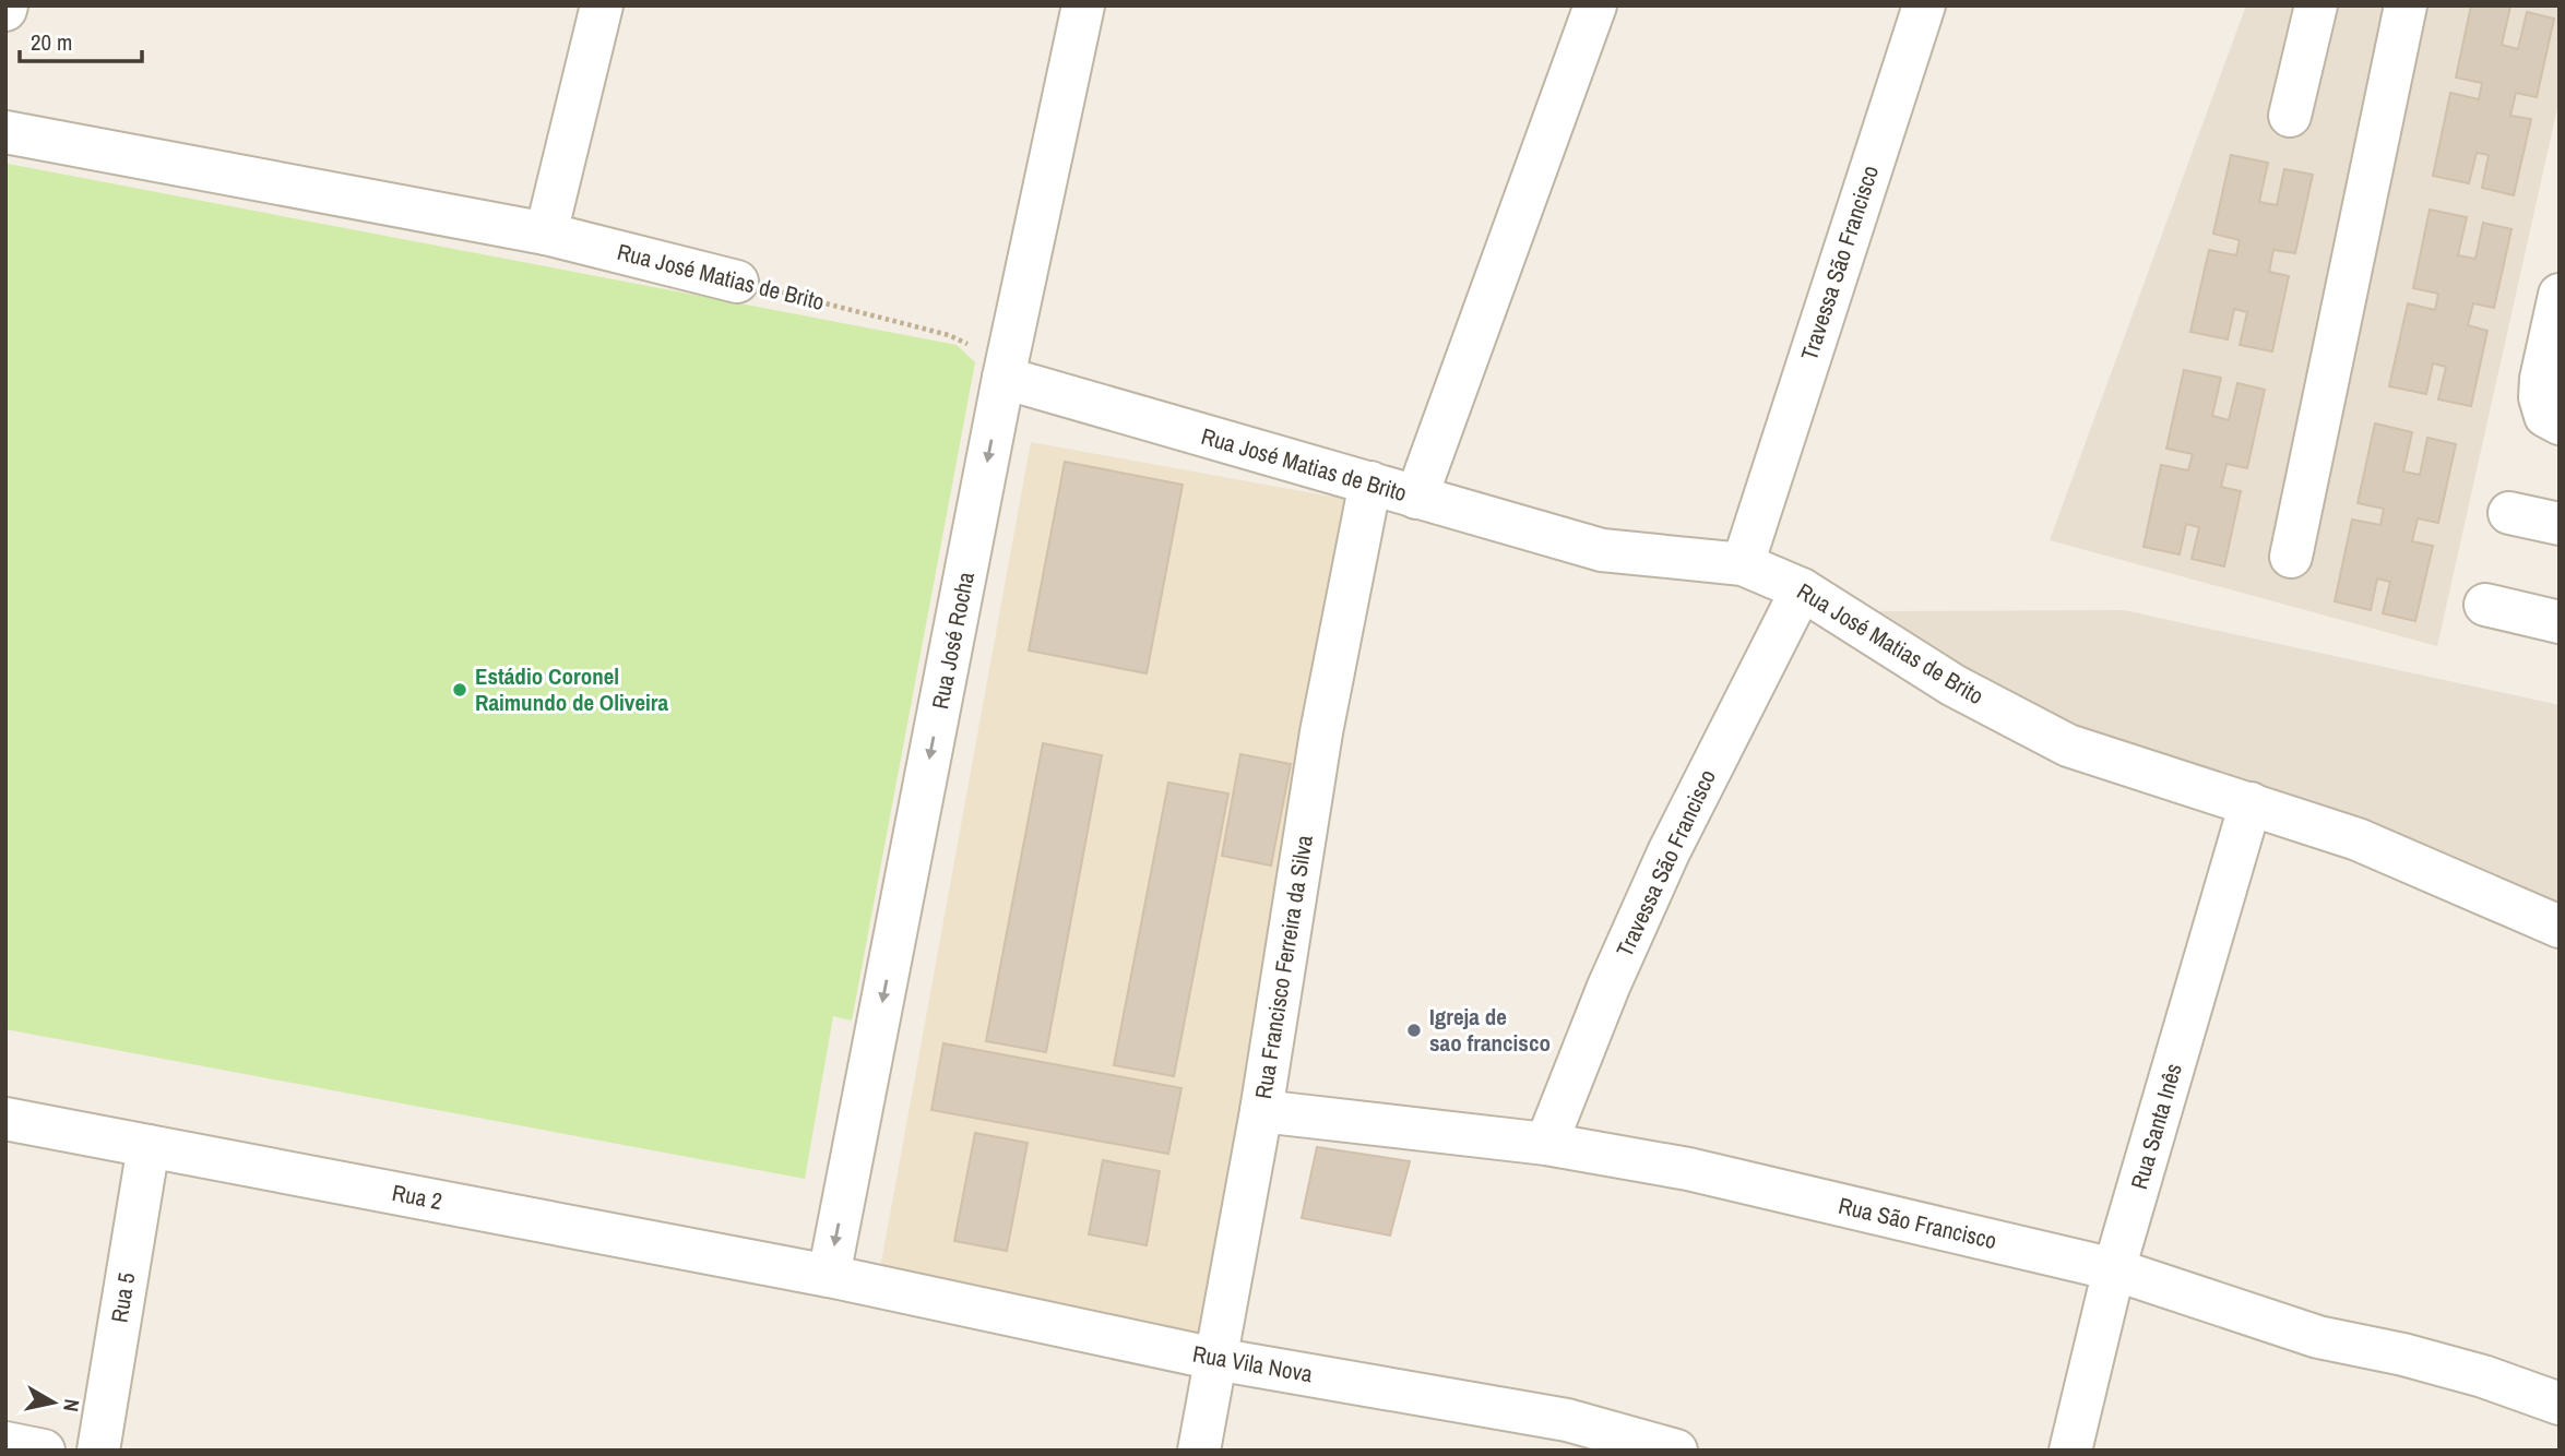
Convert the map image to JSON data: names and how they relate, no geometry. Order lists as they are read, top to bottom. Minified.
{"streets":{"street":["Travessa São Francisco","Rua José Matias de Brito","Rua José Rocha","Rua Francisco Ferreira da Silva","Rua Santa Inês","Rua 2","Rua São Francisco","Rua 5","Rua Vila Nova"]},"crossings":[["Travessa São Francisco","Rua José Matias de Brito"],["Travessa São Francisco","Rua São Francisco"],["Rua José Matias de Brito","Rua José Rocha"],["Rua José Matias de Brito","Rua Francisco Ferreira da Silva"],["Rua José Matias de Brito","Rua Santa Inês"],["Rua José Rocha","Rua 2"],["Rua José Rocha","Rua Vila Nova"],["Rua Francisco Ferreira da Silva","Rua São Francisco"],["Rua Francisco Ferreira da Silva","Rua Vila Nova"],["Rua Santa Inês","Rua São Francisco"],["Rua 2","Rua 5"],["Rua 2","Rua Vila Nova"]],"one_way":["Rua José Rocha"],"places":["Estádio Coronel Raimundo de Oliveira","Igreja de sao francisco"],"scale_bar":"20 m","north":"right"}
